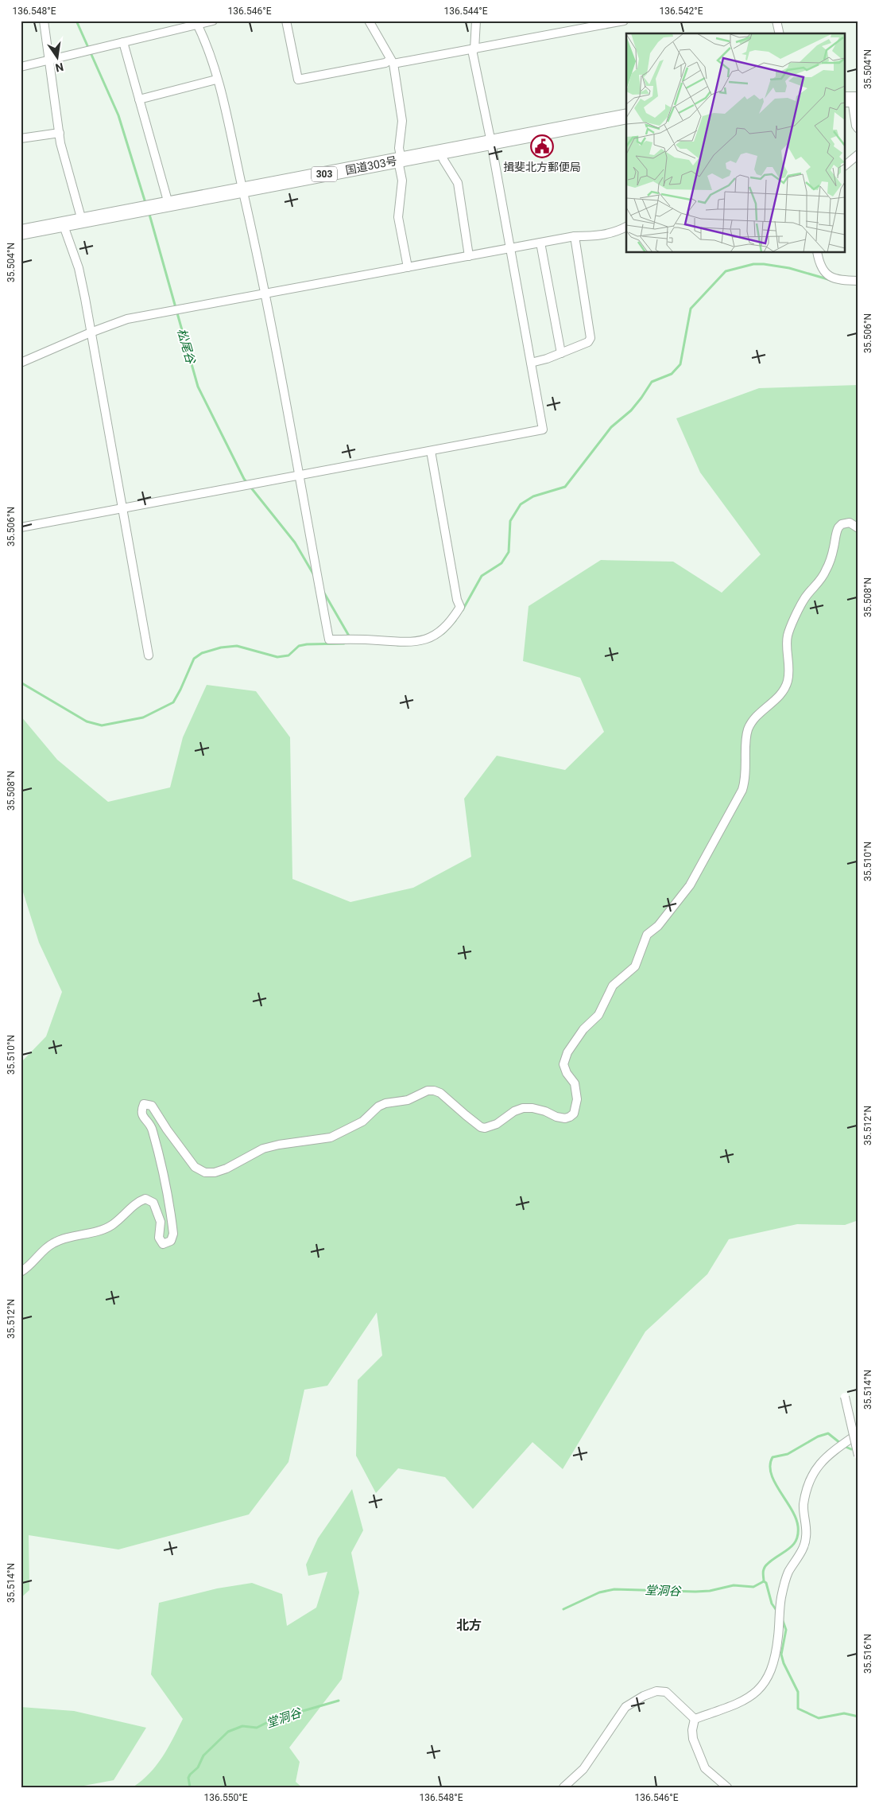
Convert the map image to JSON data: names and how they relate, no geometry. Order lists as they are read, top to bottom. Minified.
{"streets":{"highway":["国道303号","303"]},"districts":["北方"],"water":["松尾谷","堂洞谷"],"places":{"public building":["揖斐北方郵便局"]},"north":"bottom","coordinates":["136.548°E","136.546°E","136.544°E","136.542°E","35.504°N","35.506°N","35.508°N","35.510°N","35.512°N","35.514°N","35.516°N","136.550°E"]}
